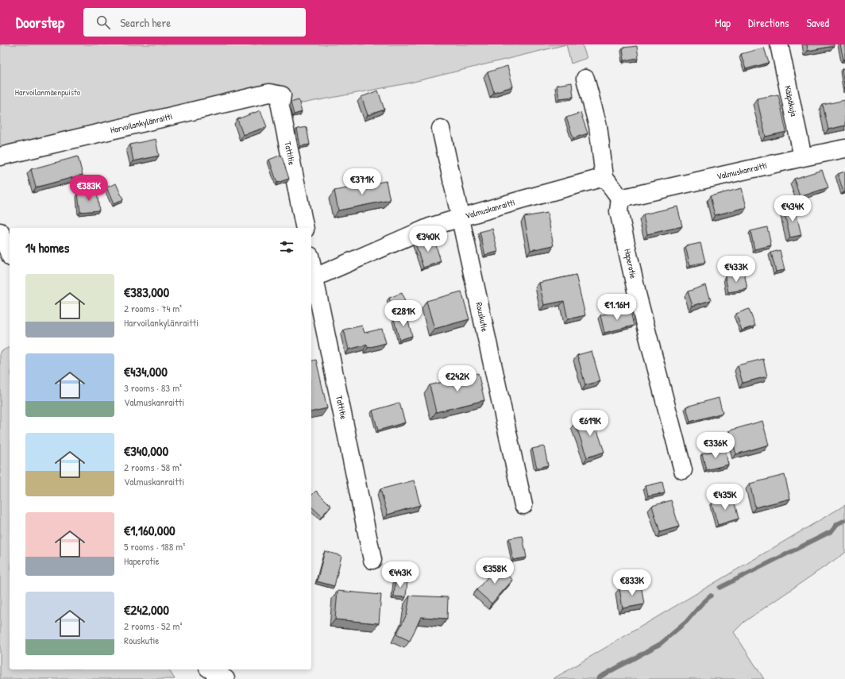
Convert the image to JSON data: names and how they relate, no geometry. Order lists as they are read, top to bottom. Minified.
{"streets":{"street":["Kääpäkuja","Harvoilankylänraitti","Tattitie","Valmuskanraitti","Haperotie","Rouskutie"]},"crossings":[["Kääpäkuja","Valmuskanraitti"],["Harvoilankylänraitti","Tattitie"],["Tattitie","Valmuskanraitti"],["Valmuskanraitti","Haperotie"],["Valmuskanraitti","Rouskutie"]],"parks":["Harvoilanmäenpuisto"],"page":{"header":"Doorstep","search":"Search here","nav":["Map","Directions","Saved"],"price":["€371K","€383K","€434K","€340K","€433K","€1.16M","€281K","€242K","€619K","€336K","€435K","€358K","€443K","€833K"],"heading":"14 homes","list":[{"name":"€383,000","note":"2 rooms · 74 m² · Harvoilankylänraitti"},{"name":"€434,000","note":"3 rooms · 83 m² · Valmuskanraitti"},{"name":"€340,000","note":"2 rooms · 58 m² · Valmuskanraitti"},{"name":"€1,160,000","note":"5 rooms · 188 m² · Haperotie"},{"name":"€242,000","note":"2 rooms · 52 m² · Rouskutie"}]}}
